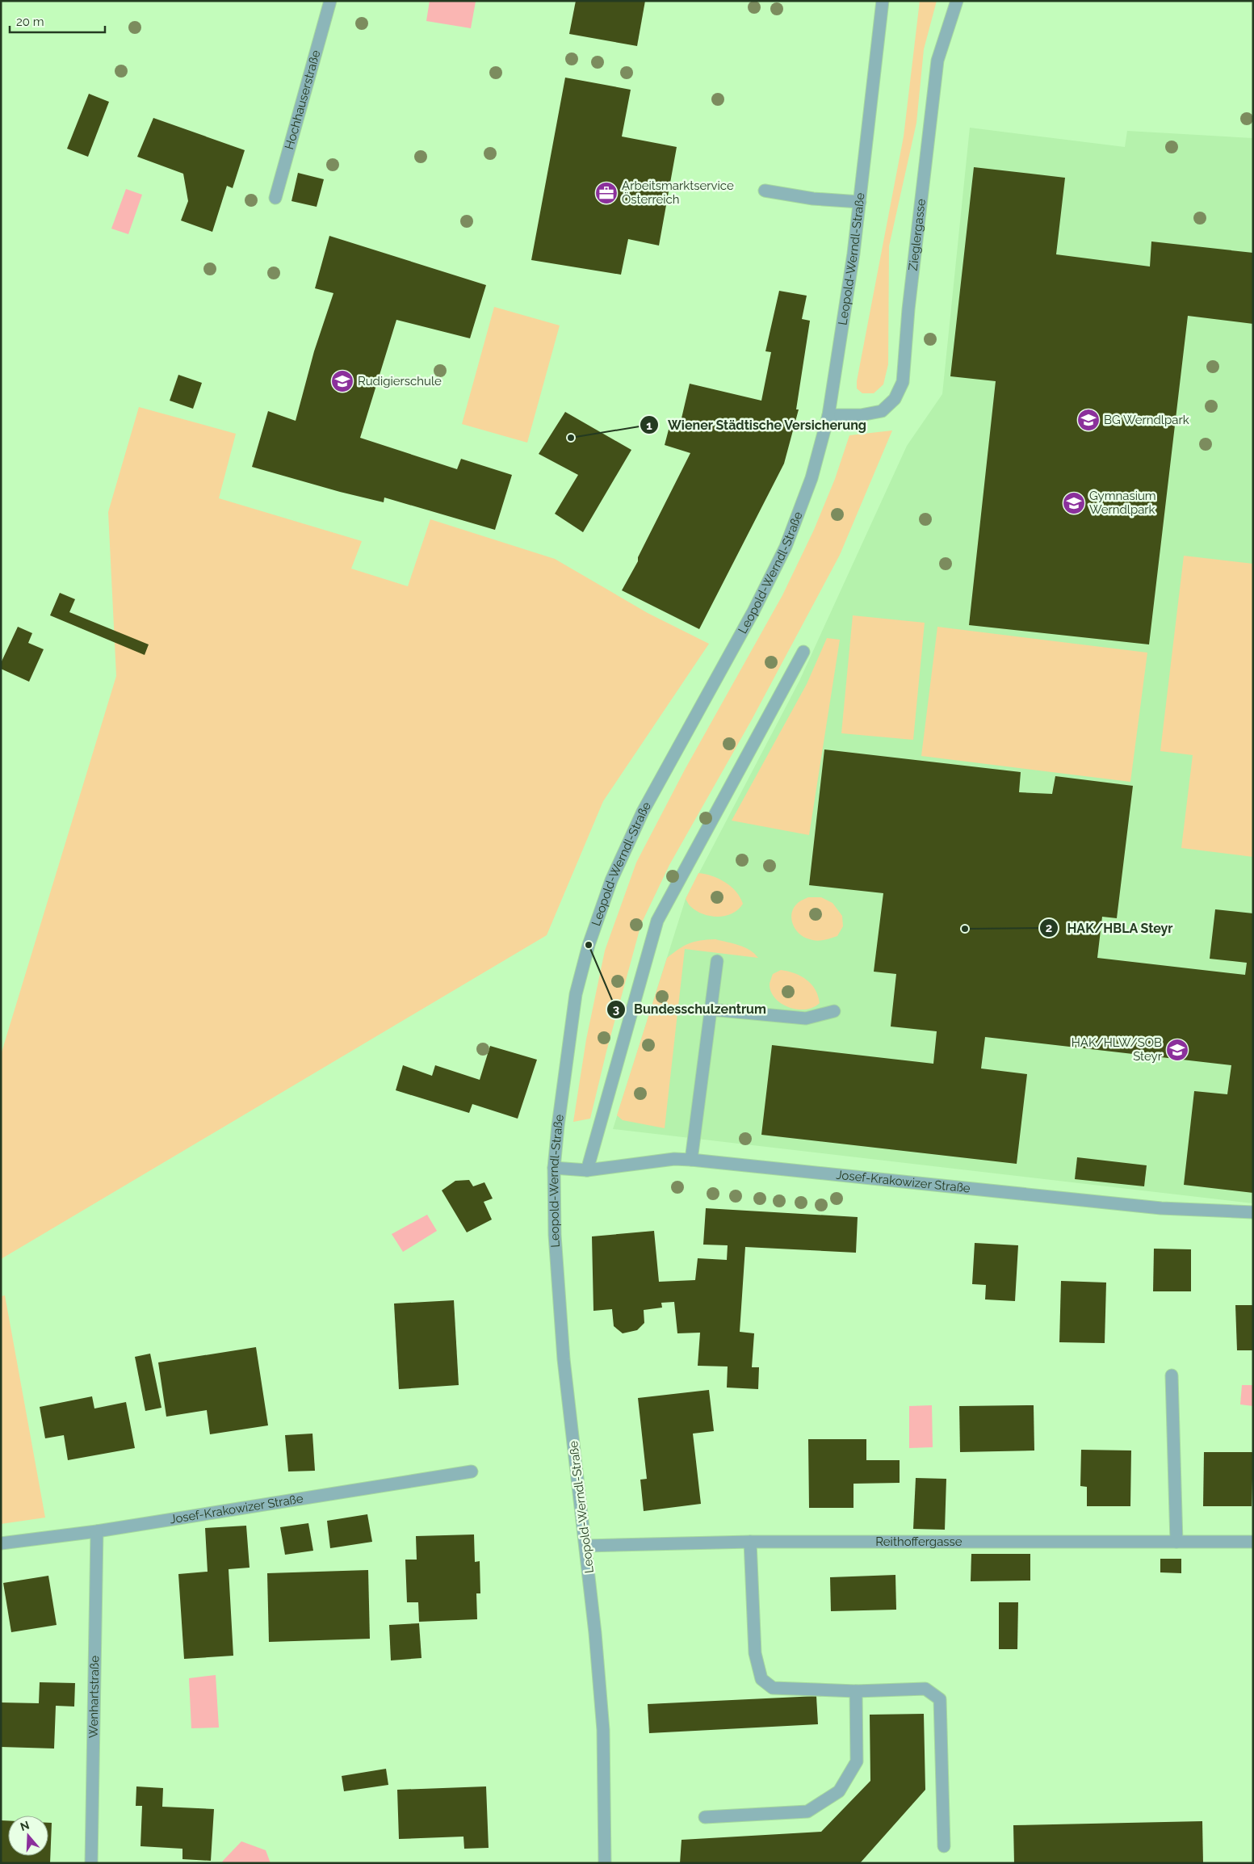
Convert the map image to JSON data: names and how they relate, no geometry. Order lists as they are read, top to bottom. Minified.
{"streets":{"street":["Hochhauserstraße","Zieglergasse","Leopold-Werndl-Straße","Josef-Krakowizer Straße","Reithoffergasse","Wenhartstraße"]},"crossings":[["Zieglergasse","Leopold-Werndl-Straße"],["Leopold-Werndl-Straße","Josef-Krakowizer Straße"],["Leopold-Werndl-Straße","Reithoffergasse"],["Josef-Krakowizer Straße","Wenhartstraße"]],"places":{"office":["Arbeitsmarktservice Österreich"],"school or university":["Rudigierschule","BG Werndlpark","Gymnasium Werndlpark","HAK/HLW/SOB Steyr"],"other":["Wiener Städtische Versicherung","HAK/HBLA Steyr","Bundesschulzentrum"]},"scale_bar":"20 m","north":"top"}
